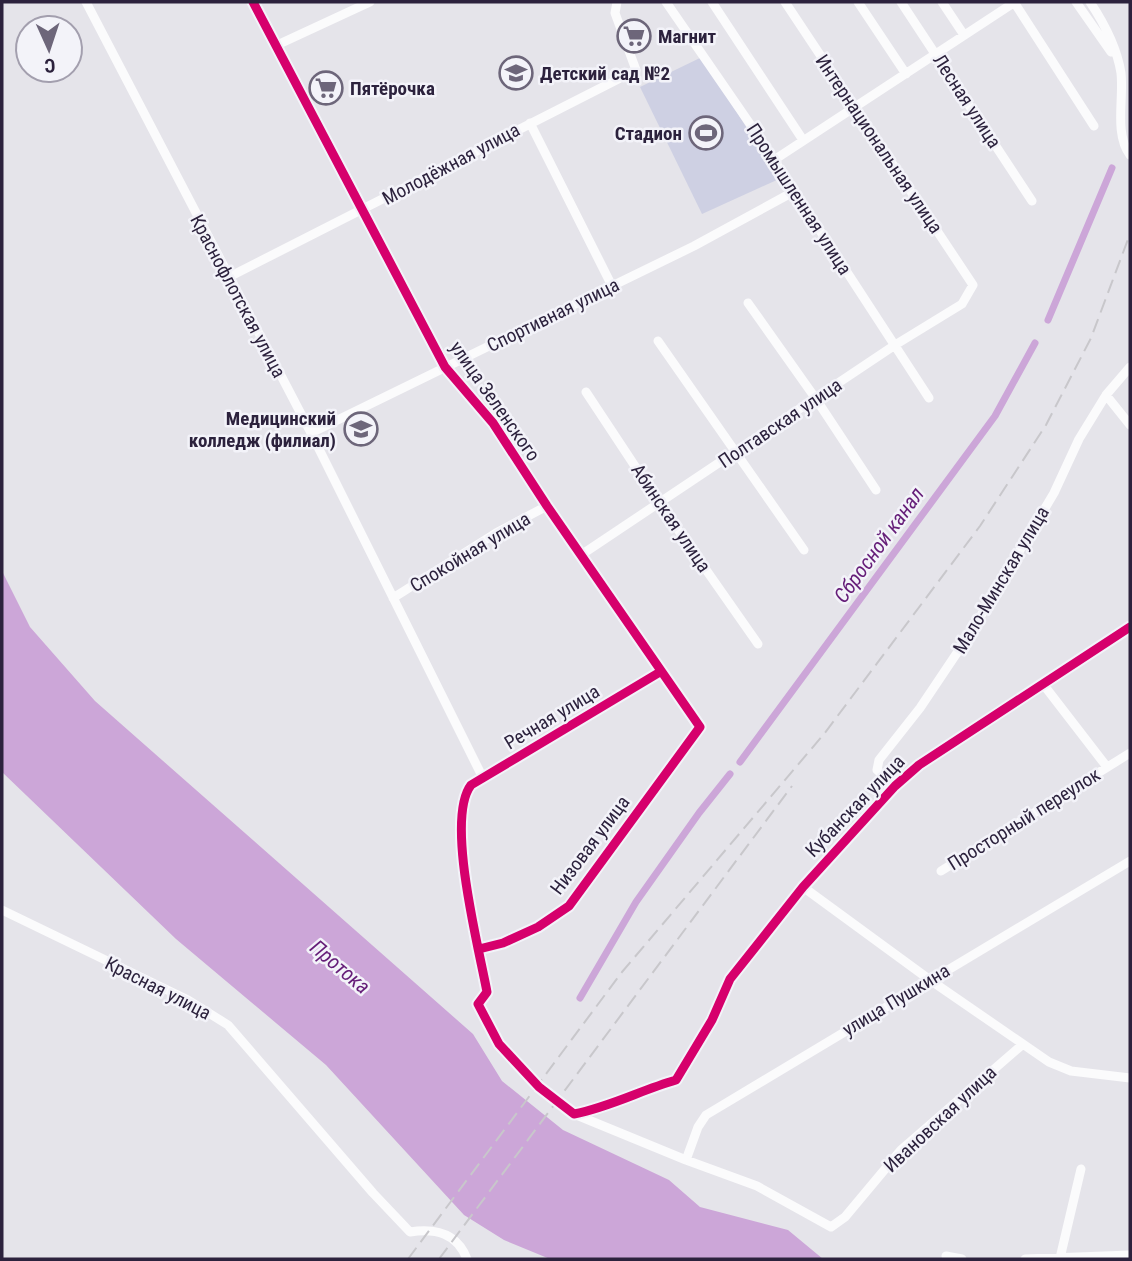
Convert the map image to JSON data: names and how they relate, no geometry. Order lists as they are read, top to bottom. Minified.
{"streets":{"street":["Лесная улица","Интернациональная улица","Молодёжная улица","Промышленная улица","Краснофлотская улица","Спортивная улица","улица Зеленского","Полтавская улица","Абинская улица","Спокойная улица","Мало-Минская улица","Речная улица","Кубанская улица","Просторный переулок","Низовая улица","Красная улица","улица Пушкина","Ивановская улица"]},"crossings":[["Интернациональная улица","Полтавская улица"],["Молодёжная улица","Краснофлотская улица"],["Молодёжная улица","улица Зеленского"],["Промышленная улица","Спортивная улица"],["Промышленная улица","Полтавская улица"],["Краснофлотская улица","Спортивная улица"],["Краснофлотская улица","Спокойная улица"],["Краснофлотская улица","Речная улица"],["Спортивная улица","улица Зеленского"],["улица Зеленского","Полтавская улица"],["улица Зеленского","Спокойная улица"],["улица Зеленского","Речная улица"],["улица Зеленского","Низовая улица"],["Полтавская улица","Абинская улица"],["Мало-Минская улица","Кубанская улица"],["Речная улица","Низовая улица"],["Кубанская улица","Просторный переулок"],["улица Пушкина","Ивановская улица"]],"water":["Сбросной канал","Протока"],"places":{"supermarket":["Магнит","Пятёрочка"],"school or university":["Детский сад №2","Медицинский колледж (филиал)"],"sports":["Стадион"]},"north":"bottom"}
